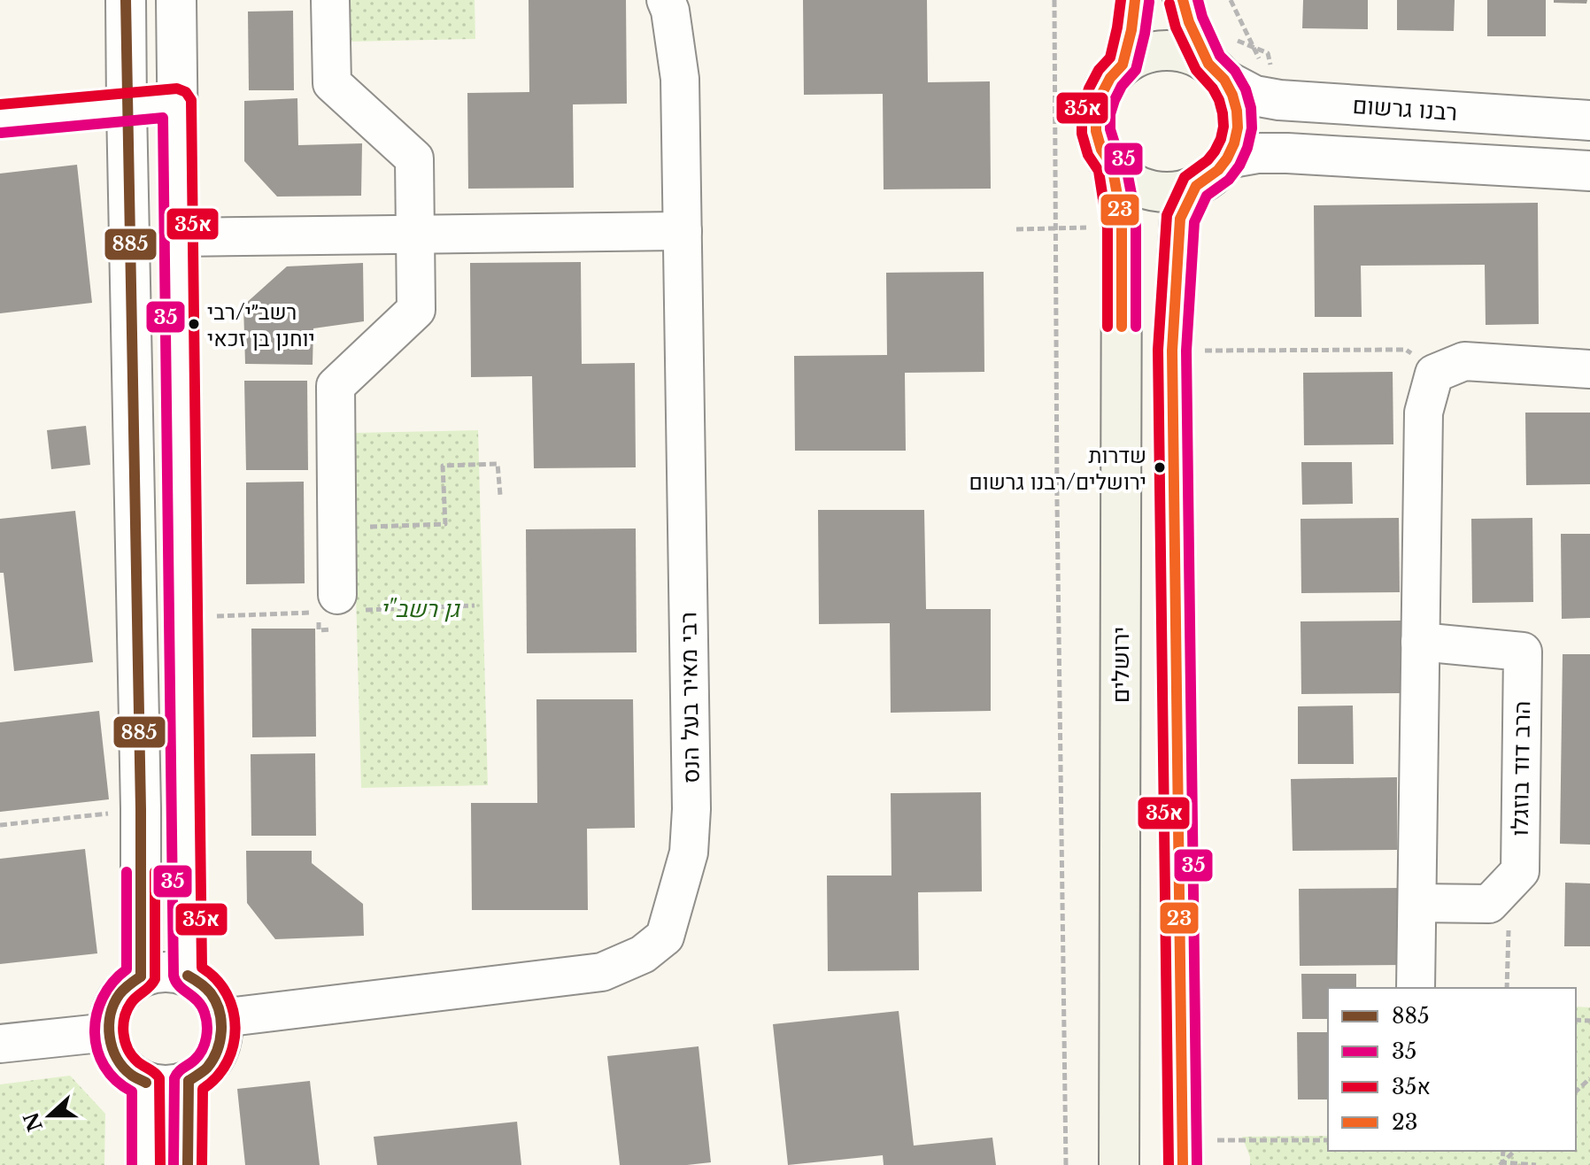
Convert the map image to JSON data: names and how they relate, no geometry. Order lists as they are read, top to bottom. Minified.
{"streets":{"main road":["ירושלים"],"street":["רבנו גרשום","רבי מאיר בעל הנס","הרב דוד בוזגלו"]},"crossings":[["רבנו גרשום","ירושלים"]],"parks":["גן רשב\"י"],"places":["רשב״י/רבי יוחנן בן זכאי","שדרות ירושלים/רבנו גרשום"],"lines":["transit line 885","transit line 35","transit line 35א","transit line 23"],"legend":["885","35","35א","23"],"north":"left"}
